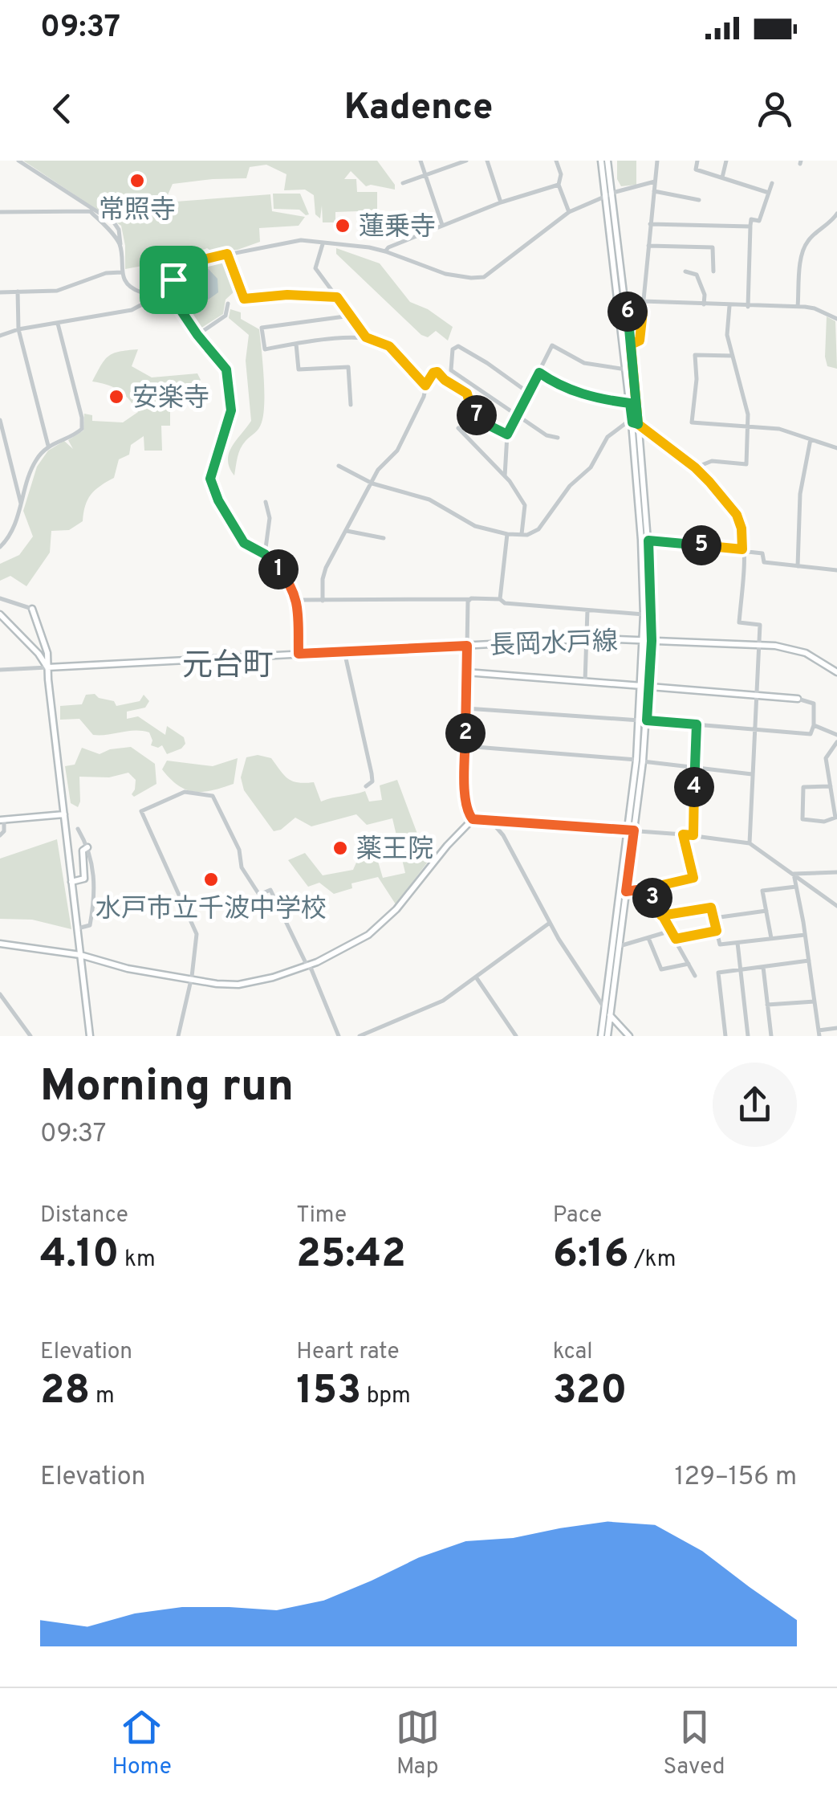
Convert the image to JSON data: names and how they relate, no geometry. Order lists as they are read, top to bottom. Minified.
{"streets":{"main road":["長岡水戸線"]},"districts":["元台町"],"places":["常照寺","蓮乗寺","安楽寺","薬王院","水戸市立千波中学校"],"page":{"status":"09:37","header":"Kadence","pins":["6","7","5","1","2","4","3"],"heading":["Morning run","09:37"],"stats":[["Distance","4.10 km"],["Time","25:42"],["Pace","6:16 /km"],["Elevation","28 m"],["Heart rate","153 bpm"],["kcal","320"]],"chart":["Elevation","129–156 m"],"tabs":["Home","Map","Saved"]}}
